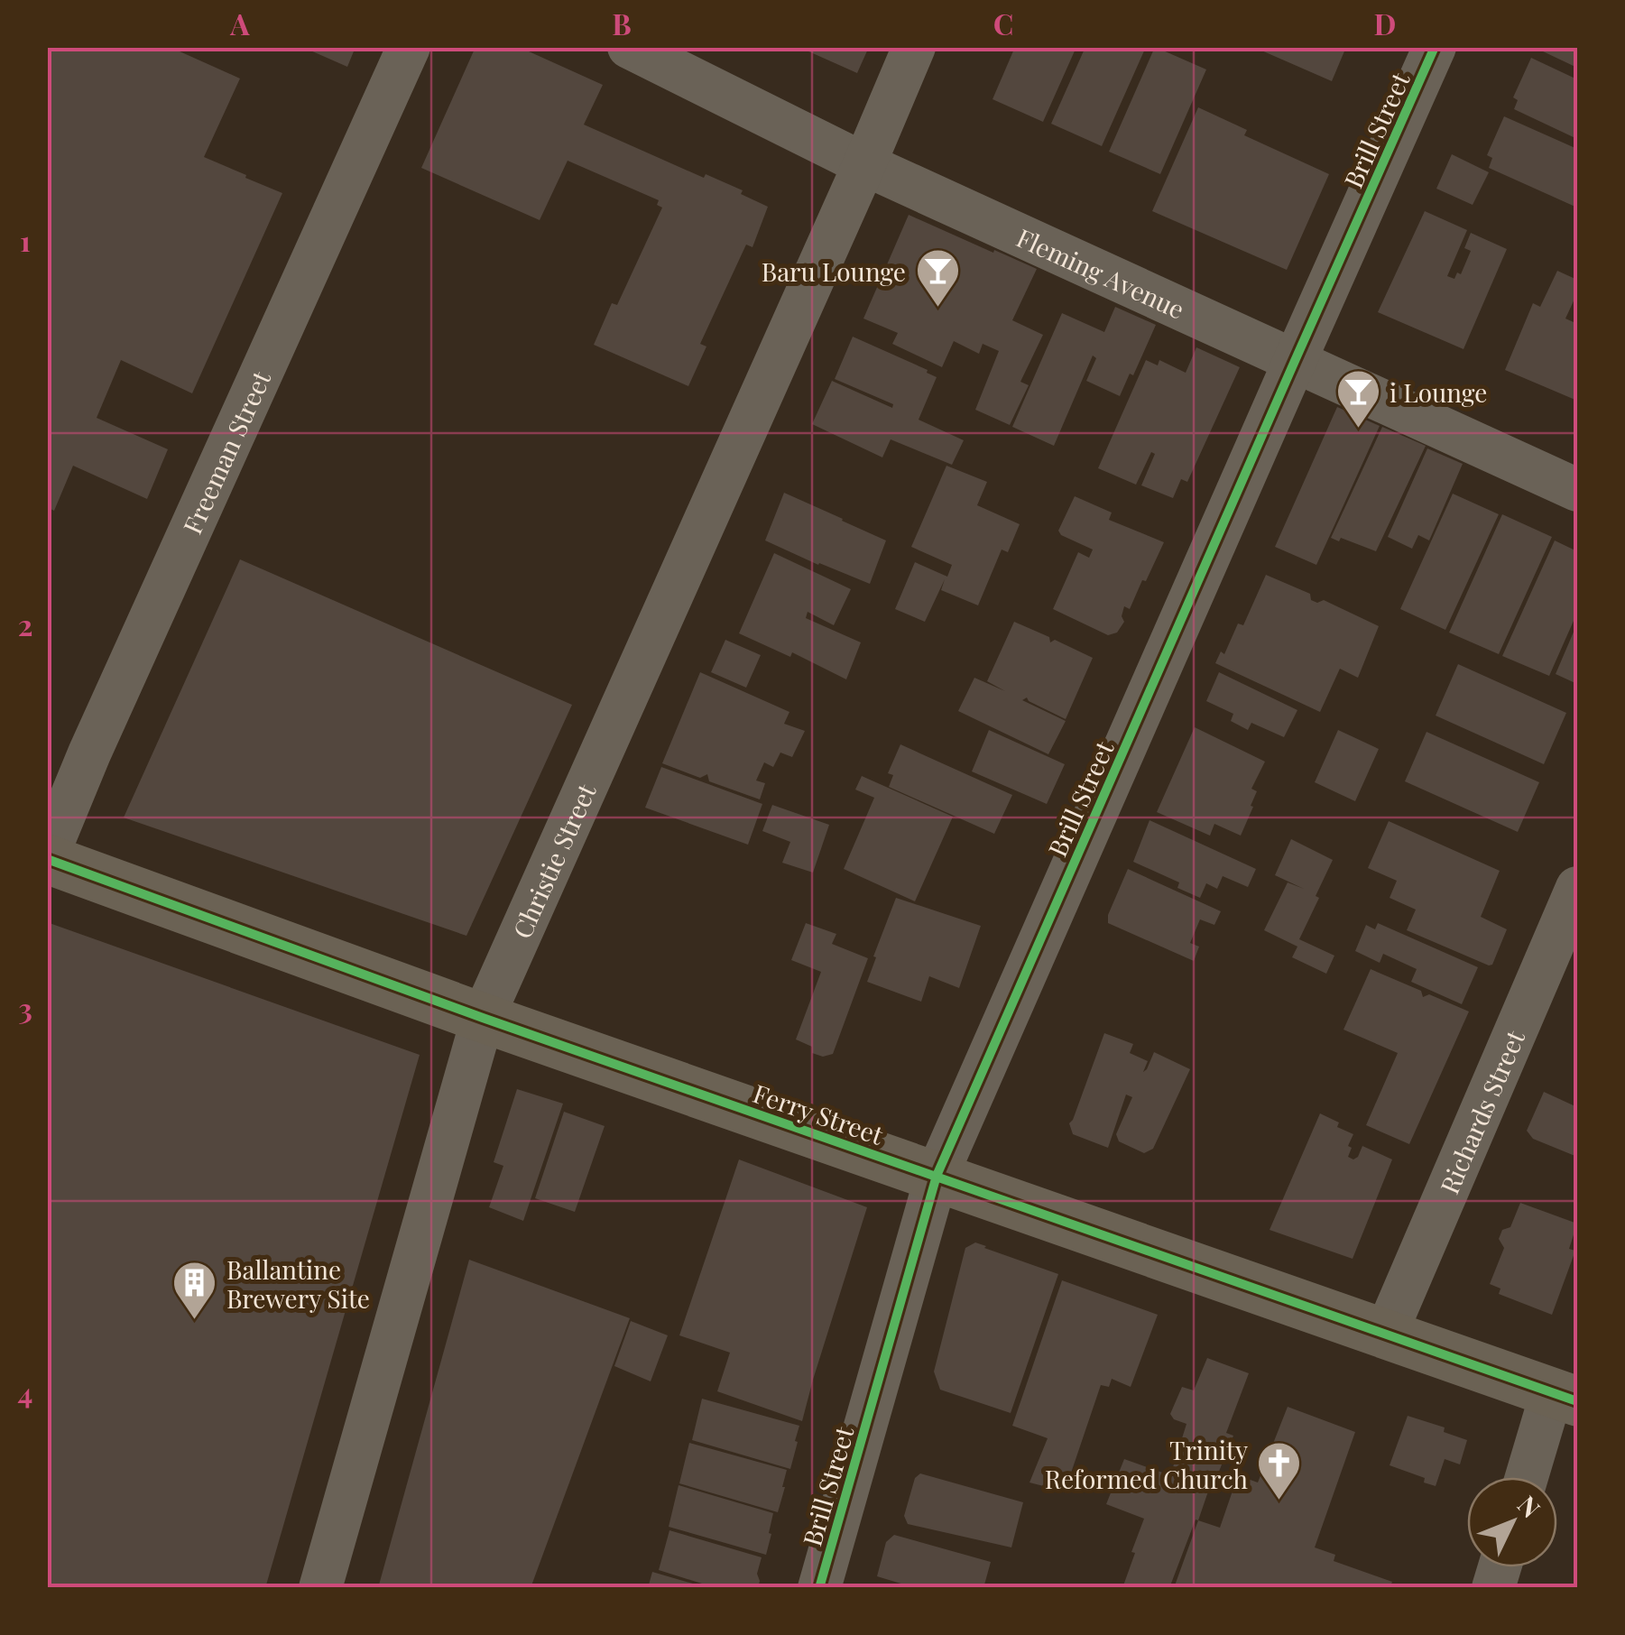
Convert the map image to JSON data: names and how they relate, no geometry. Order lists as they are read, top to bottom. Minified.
{"streets":{"main road":["Ferry Street"],"street":["Brill Street","Fleming Avenue","Freeman Street","Christie Street","Richards Street"]},"crossings":[["Brill Street","Fleming Avenue"],["Brill Street","Ferry Street"],["Fleming Avenue","Christie Street"],["Freeman Street","Ferry Street"],["Christie Street","Ferry Street"],["Richards Street","Ferry Street"]],"places":{"bar":["Baru Lounge","i Lounge"],"building":["Ballantine Brewery Site"],"church":["Trinity Reformed Church"]},"north":"top right","grid":{"columns":["A","B","C","D"],"rows":["1","2","3","4"]}}
